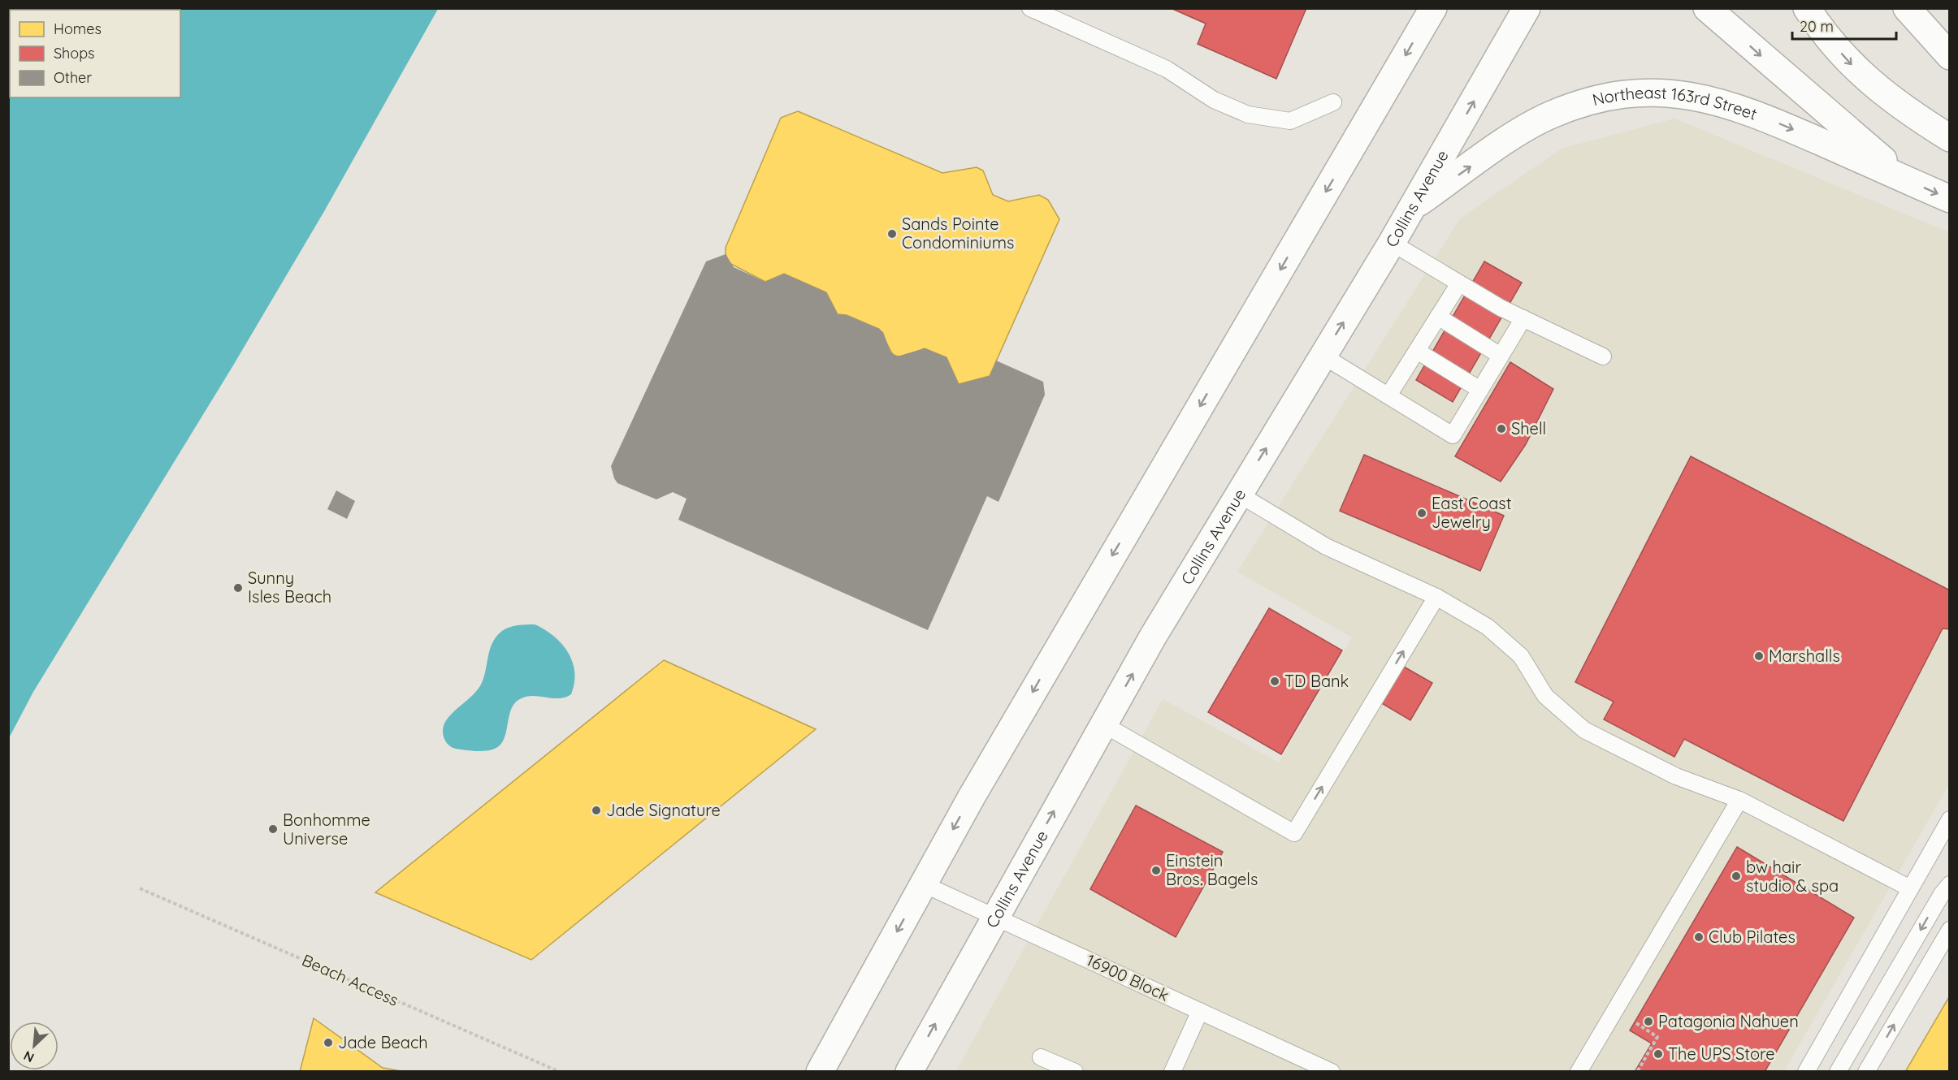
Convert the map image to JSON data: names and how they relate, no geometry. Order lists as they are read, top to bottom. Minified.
{"streets":{"main road":["Northeast 163rd Street","Collins Avenue"],"lane":["16900 Block"],"path":["Beach Access"]},"crossings":[["Northeast 163rd Street","Collins Avenue"],["Collins Avenue","16900 Block"]],"one_way":["Northeast 163rd Street"],"places":["Sands Pointe Condominiums","Shell","East Coast Jewelry","Sunny Isles Beach","Marshalls","TD Bank","Jade Signature","Bonhomme Universe","Einstein Bros. Bagels","bw hair studio & spa","Club Pilates","Patagonia Nahuen","Jade Beach","The UPS Store"],"legend":["Homes","Shops","Other"],"scale_bar":"20 m","north":"bottom left"}
